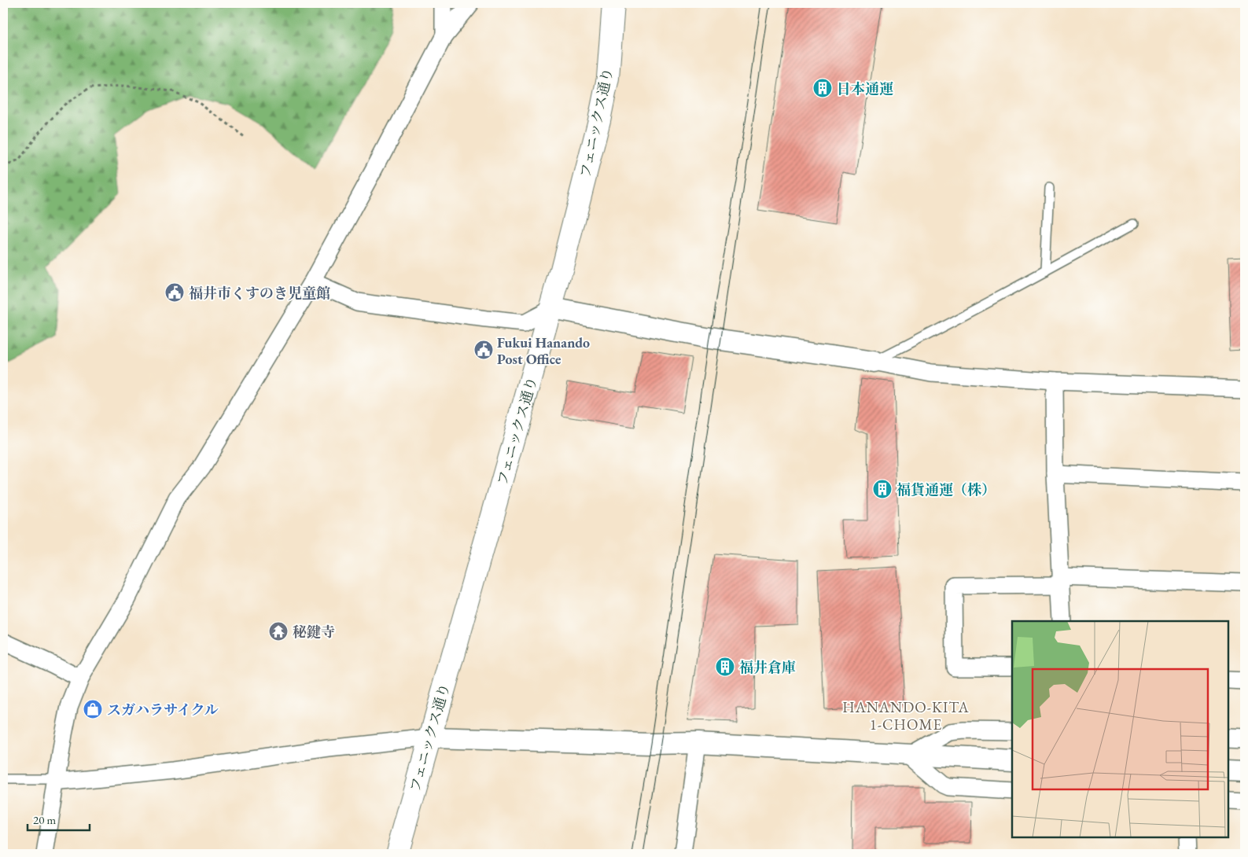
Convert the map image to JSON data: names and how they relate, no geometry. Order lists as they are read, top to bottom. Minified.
{"streets":{"main road":["フェニックス通り"]},"districts":["HANANDO-KITA 1-CHOME"],"places":{"building":["日本通運","福貨通運（株）","福井倉庫"],"public building":["福井市くすのき児童館","Fukui Hanando Post Office"],"temple":["秘鍵寺"],"shop":["スガハラサイクル"]},"scale_bar":"20 m"}
